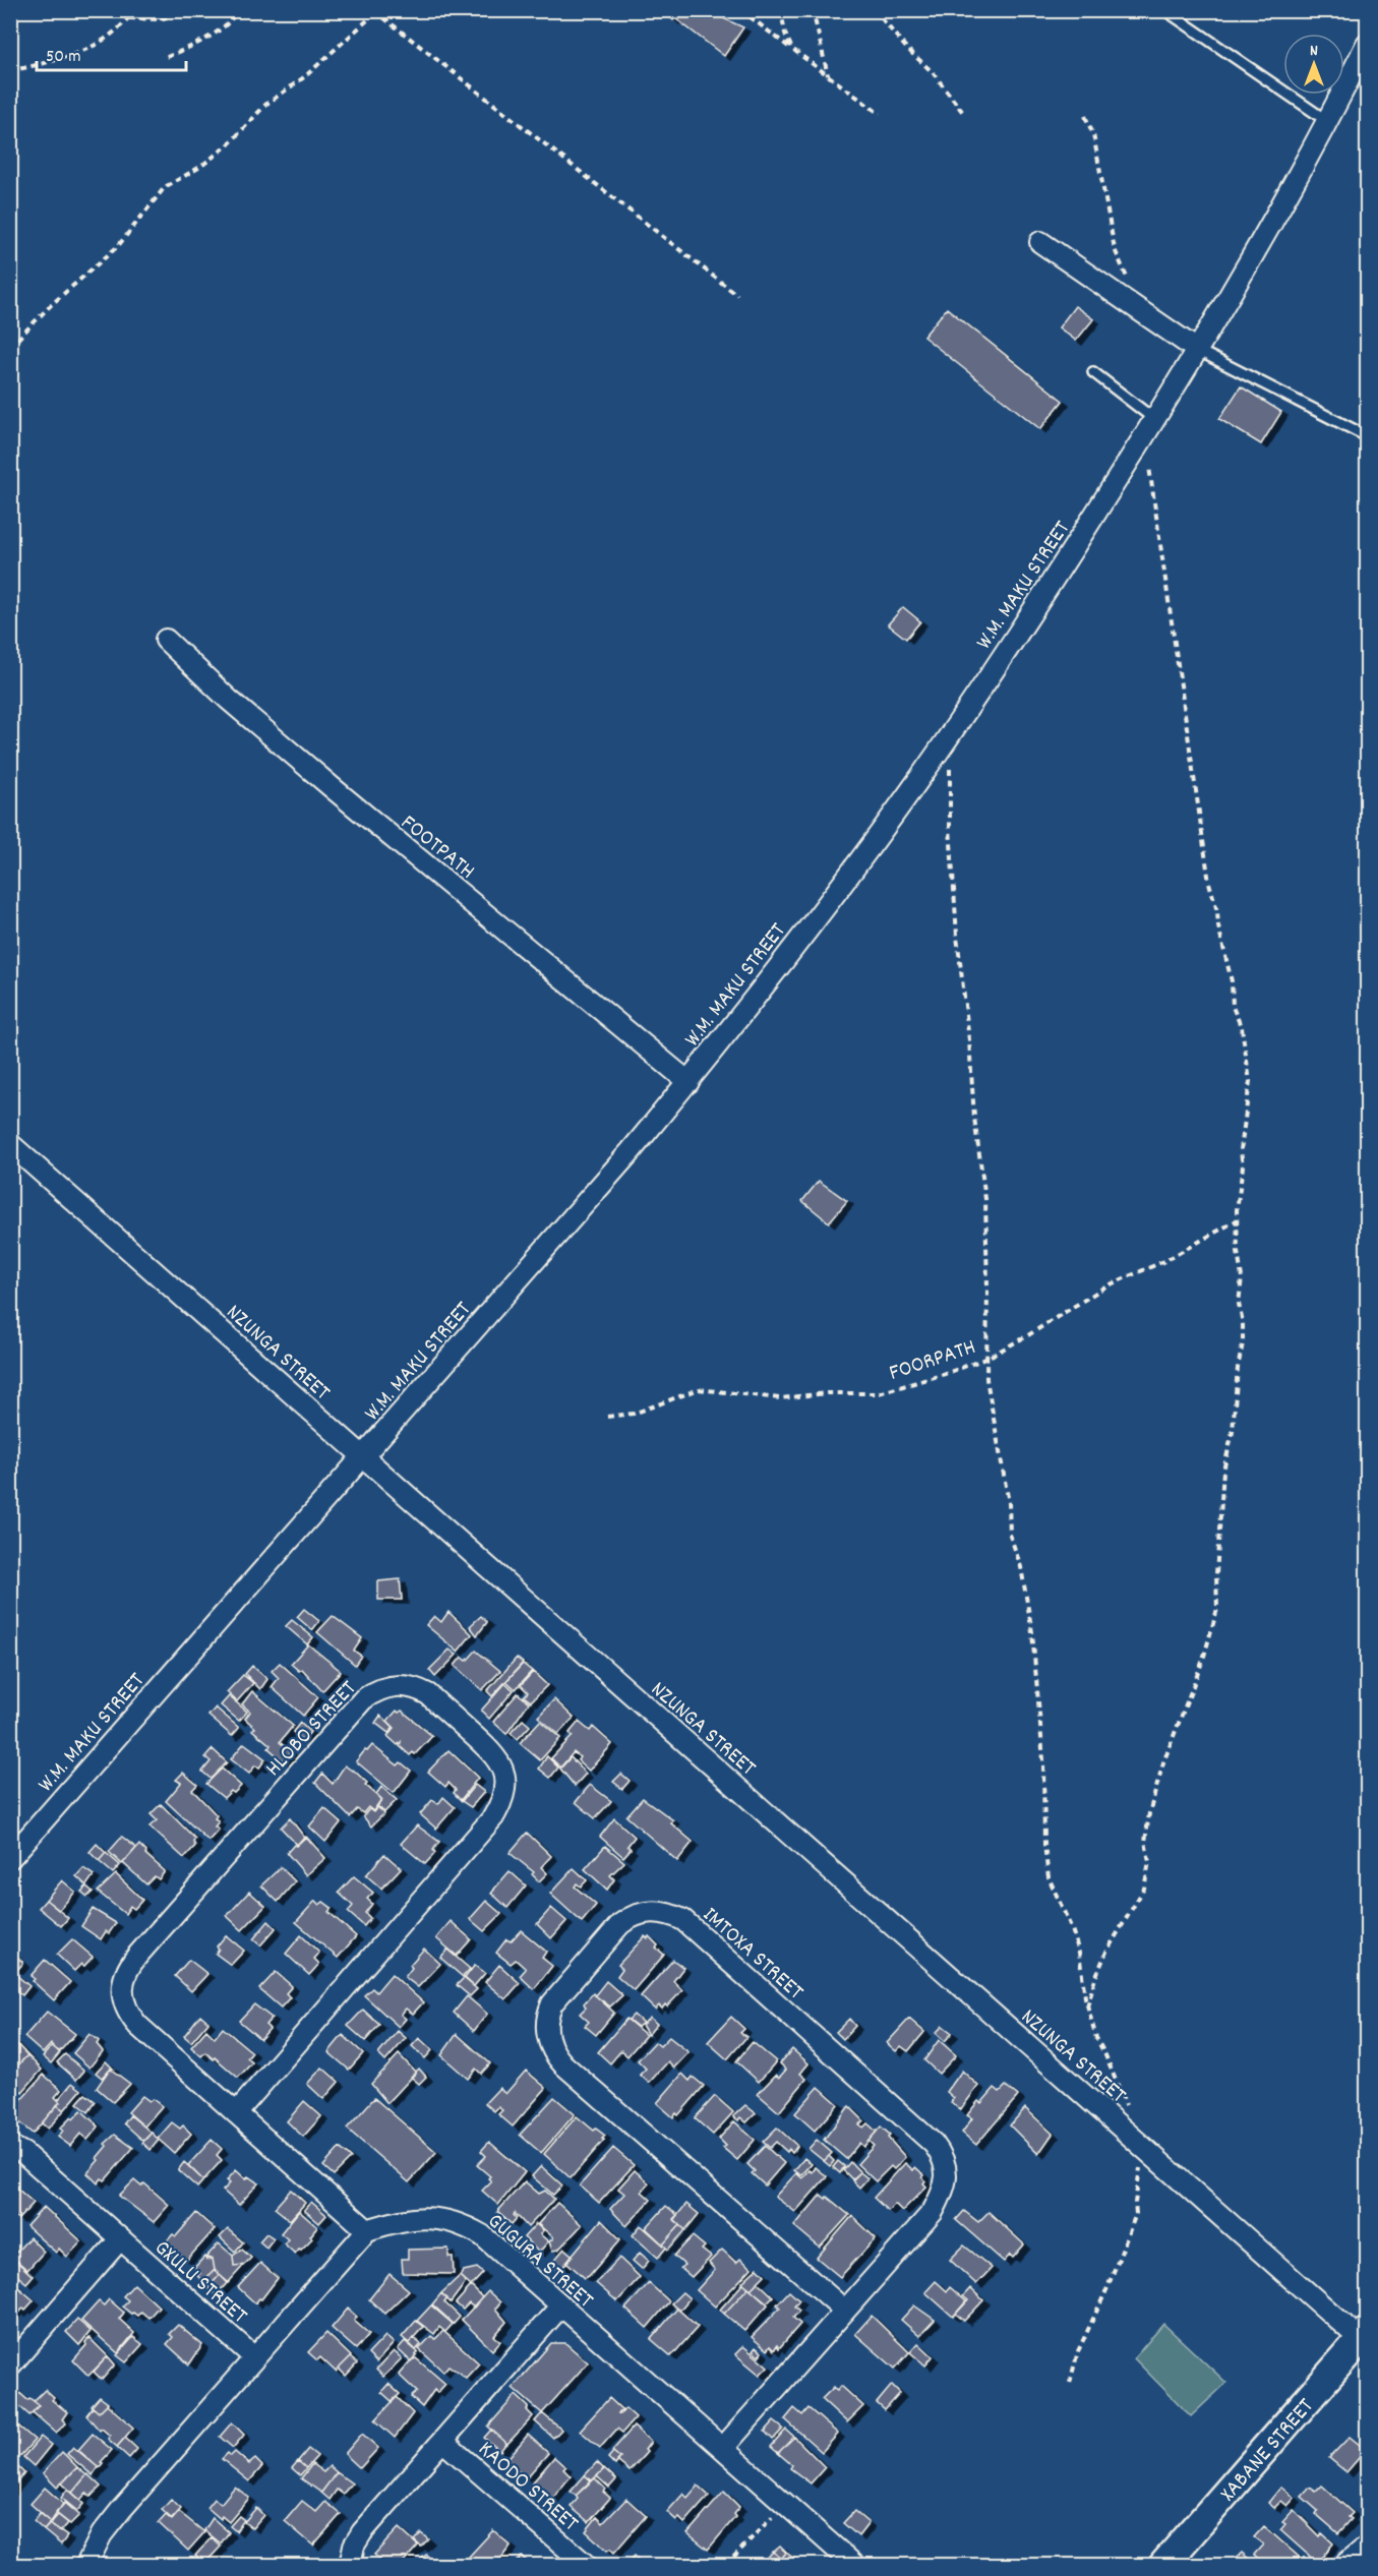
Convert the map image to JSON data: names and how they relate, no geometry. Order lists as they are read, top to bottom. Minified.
{"streets":{"street":["W.M. MAKU STREET","FOOTPATH","NZUNGA STREET","HLOBO STREET","IMTOXA STREET","GUGURA STREET","GXULU STREET","XABANE STREET","KAODO STREET"],"path":["FOORPATH"]},"crossings":[["W.M. MAKU STREET","FOOTPATH"],["W.M. MAKU STREET","NZUNGA STREET"],["NZUNGA STREET","XABANE STREET"],["HLOBO STREET","GUGURA STREET"],["IMTOXA STREET","GUGURA STREET"],["GUGURA STREET","KAODO STREET"]],"scale_bar":"50 m","north":"top"}
